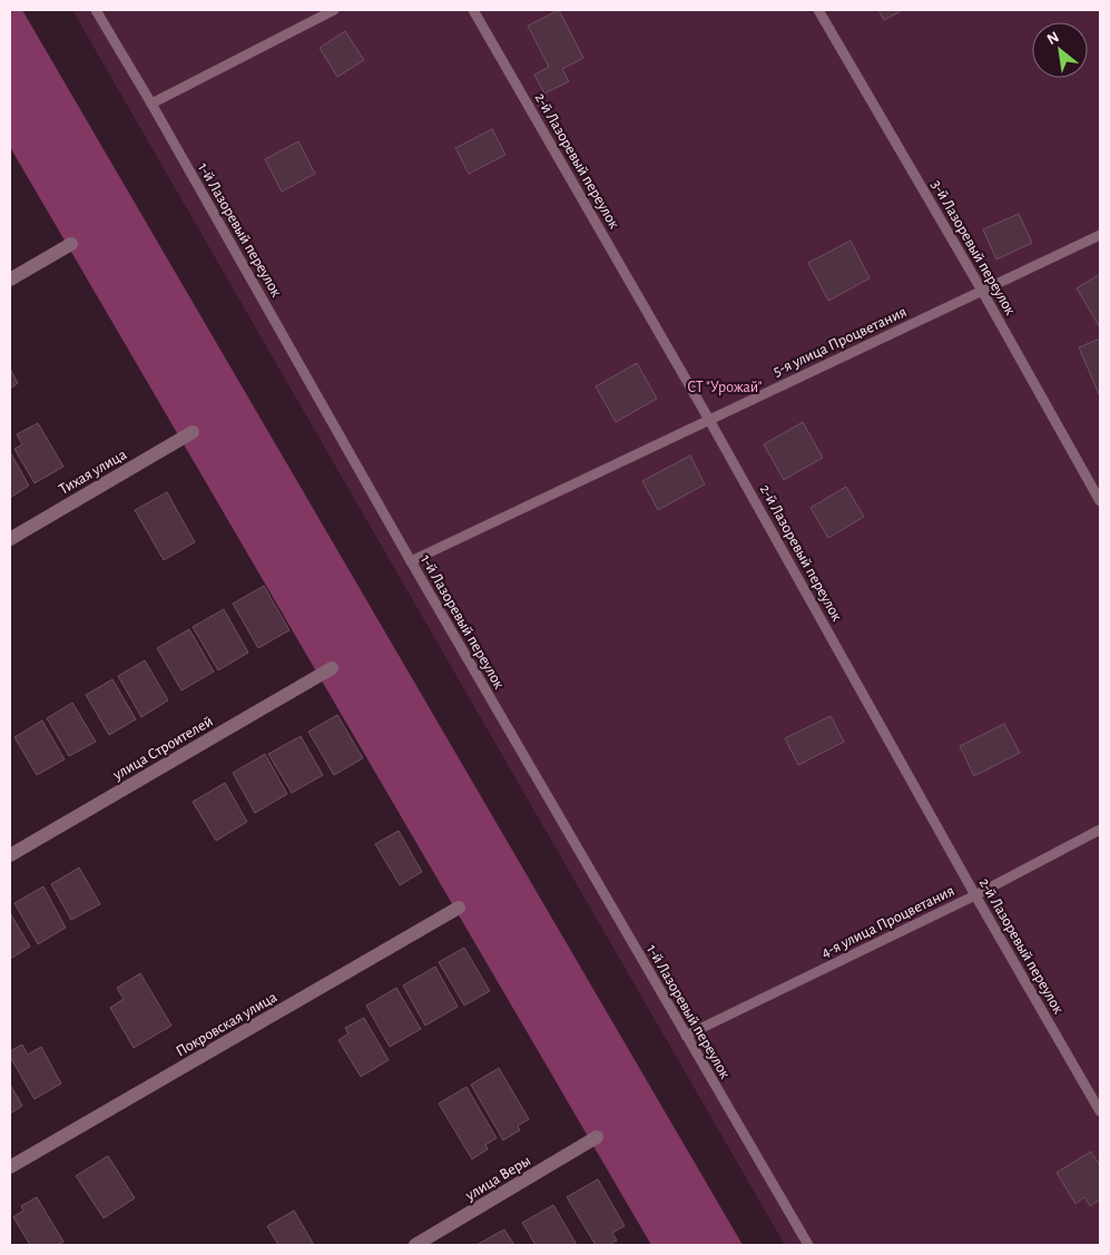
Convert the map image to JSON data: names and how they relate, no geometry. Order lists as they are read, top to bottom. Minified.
{"streets":{"street":["Тихая улица","улица Строителей","Покровская улица","улица Веры"],"lane":["2-й Лазоревый переулок","1-й Лазоревый переулок","3-й Лазоревый переулок","5-я улица Процветания","4-я улица Процветания"]},"crossings":[["2-й Лазоревый переулок","5-я улица Процветания"],["2-й Лазоревый переулок","4-я улица Процветания"],["1-й Лазоревый переулок","5-я улица Процветания"],["1-й Лазоревый переулок","4-я улица Процветания"],["3-й Лазоревый переулок","5-я улица Процветания"]],"parks":["СТ \"Урожай\""],"north":"top left"}
